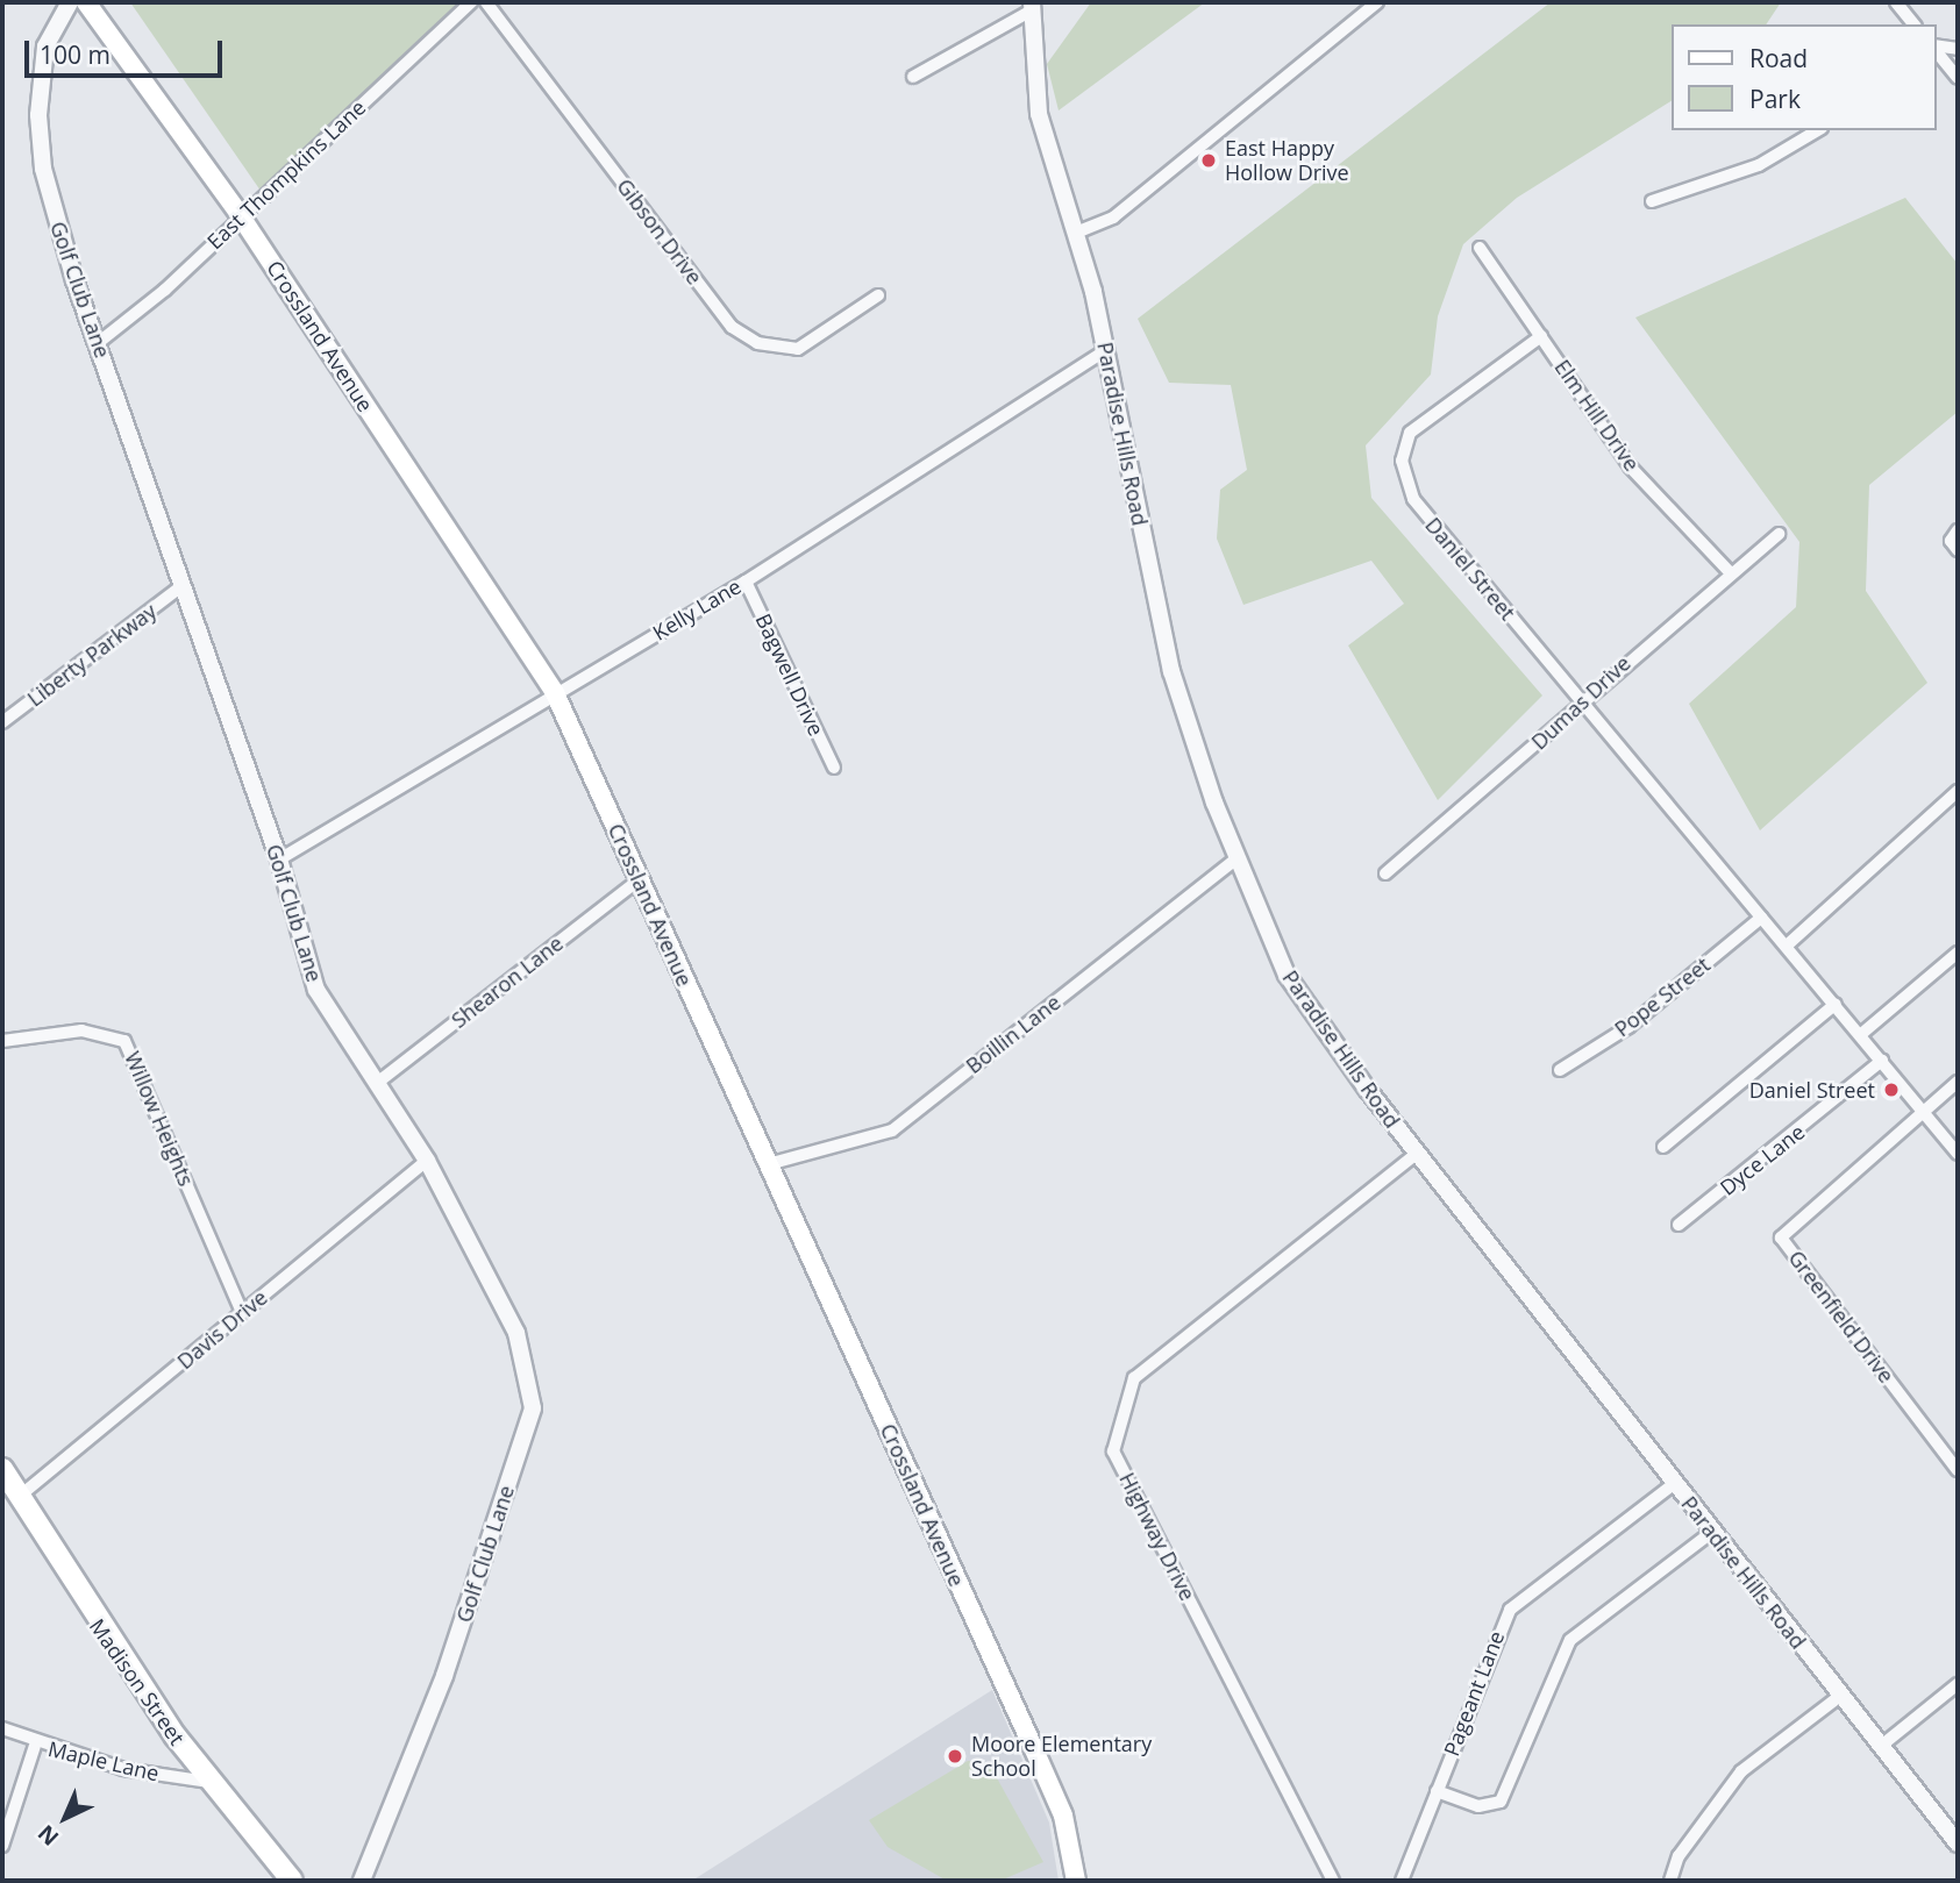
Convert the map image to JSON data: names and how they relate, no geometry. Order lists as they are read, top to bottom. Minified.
{"streets":{"main road":["Crossland Avenue","Madison Street"],"street":["East Thompkins Lane","Gibson Drive","Golf Club Lane","Elm Hill Drive","Paradise Hills Road","Daniel Street","Kelly Lane","Liberty Parkway","Bagwell Drive","Dumas Drive","Shearon Lane","Pope Street","Boillin Lane","Willow Heights","Dyce Lane","Greenfield Drive","Davis Drive","Highway Drive","Pageant Lane","Maple Lane"]},"crossings":[["East Thompkins Lane","Golf Club Lane"],["East Thompkins Lane","Crossland Avenue"],["Golf Club Lane","Kelly Lane"],["Golf Club Lane","Liberty Parkway"],["Golf Club Lane","Shearon Lane"],["Golf Club Lane","Davis Drive"],["Crossland Avenue","Kelly Lane"],["Crossland Avenue","Shearon Lane"],["Crossland Avenue","Boillin Lane"],["Elm Hill Drive","Daniel Street"],["Elm Hill Drive","Dumas Drive"],["Paradise Hills Road","Kelly Lane"],["Paradise Hills Road","Boillin Lane"],["Paradise Hills Road","Highway Drive"],["Paradise Hills Road","Pageant Lane"],["Daniel Street","Dumas Drive"],["Daniel Street","Pope Street"],["Daniel Street","Dyce Lane"],["Daniel Street","Greenfield Drive"],["Kelly Lane","Bagwell Drive"],["Willow Heights","Davis Drive"],["Davis Drive","Madison Street"],["Madison Street","Maple Lane"]],"places":["East Happy Hollow Drive","Daniel Street","Moore Elementary School"],"legend":["Road","Park"],"scale_bar":"100 m","north":"bottom left"}
